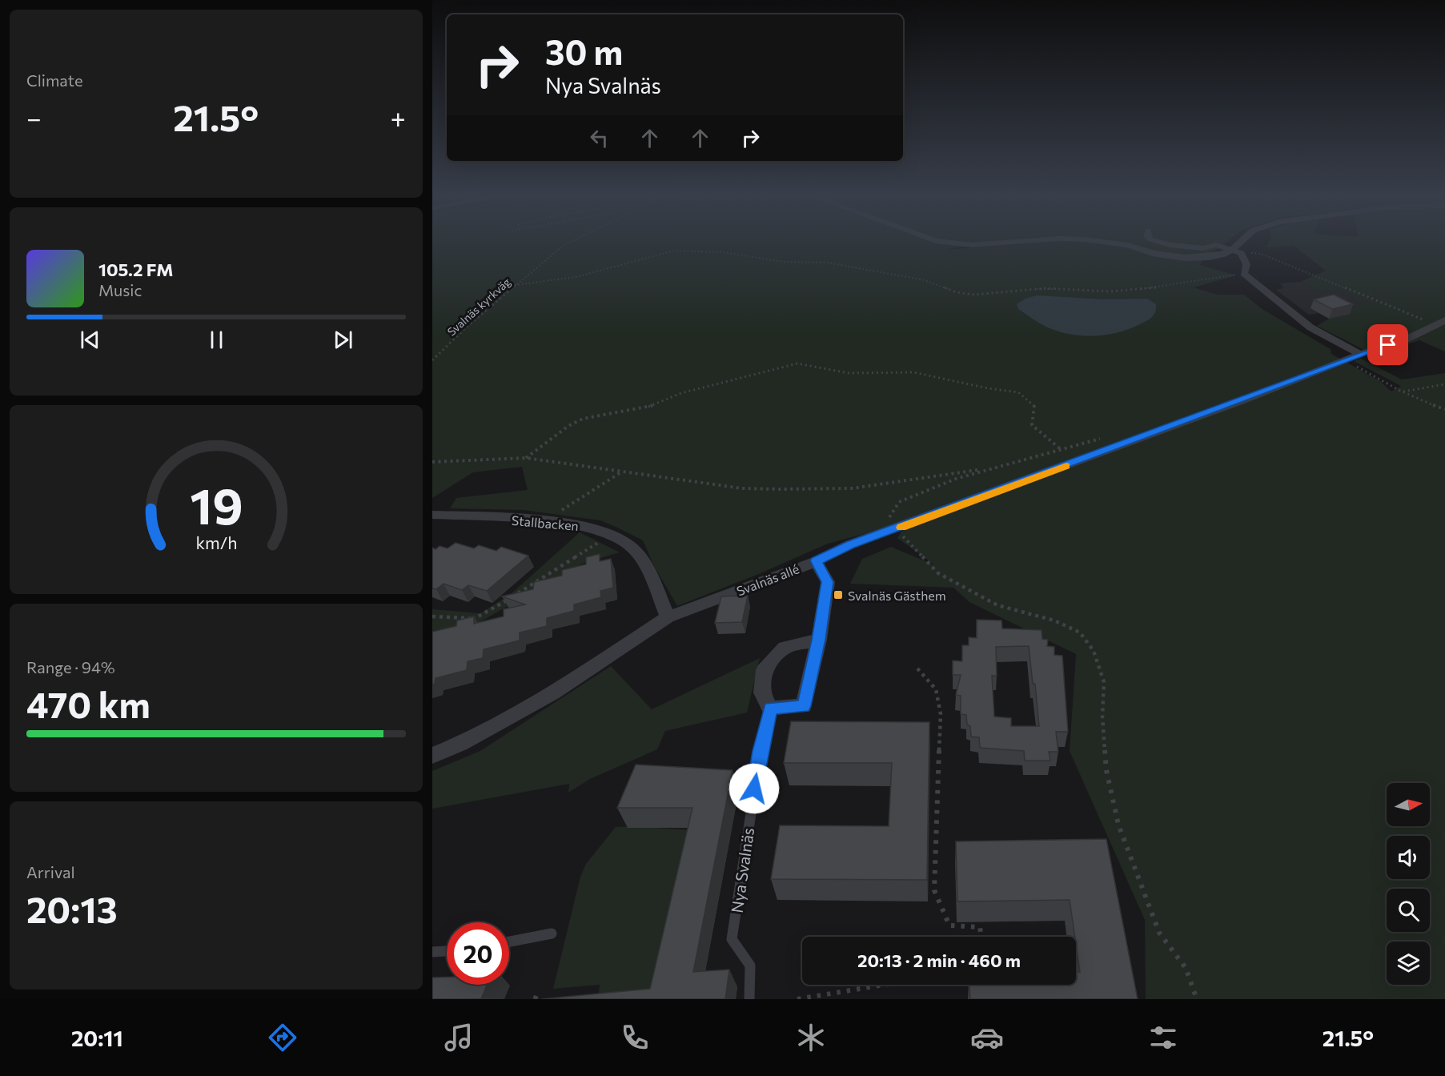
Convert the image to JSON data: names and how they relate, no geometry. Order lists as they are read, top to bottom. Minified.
{"streets":{"street":["Stallbacken","Svalnäs allé"],"lane":["Nya Svalnäs"],"path":["Svalnäs kyrkväg"]},"crossings":[["Stallbacken","Svalnäs allé"]],"places":{"transit":["Svalnäs Gästhem"]},"north":"right","page":{"tile":["Climate",["Range · 94%","470 km"],["Arrival","20:13"]],"turn":["30 m","Nya Svalnäs"],"heat":["−","21.5°","+"],"song":["105.2 FM","Music"],"limit":"20","trip":"20:13 · 2 min · 460 m","tabs":["20:11","21.5°"],"gauge":["19","km/h"]}}
